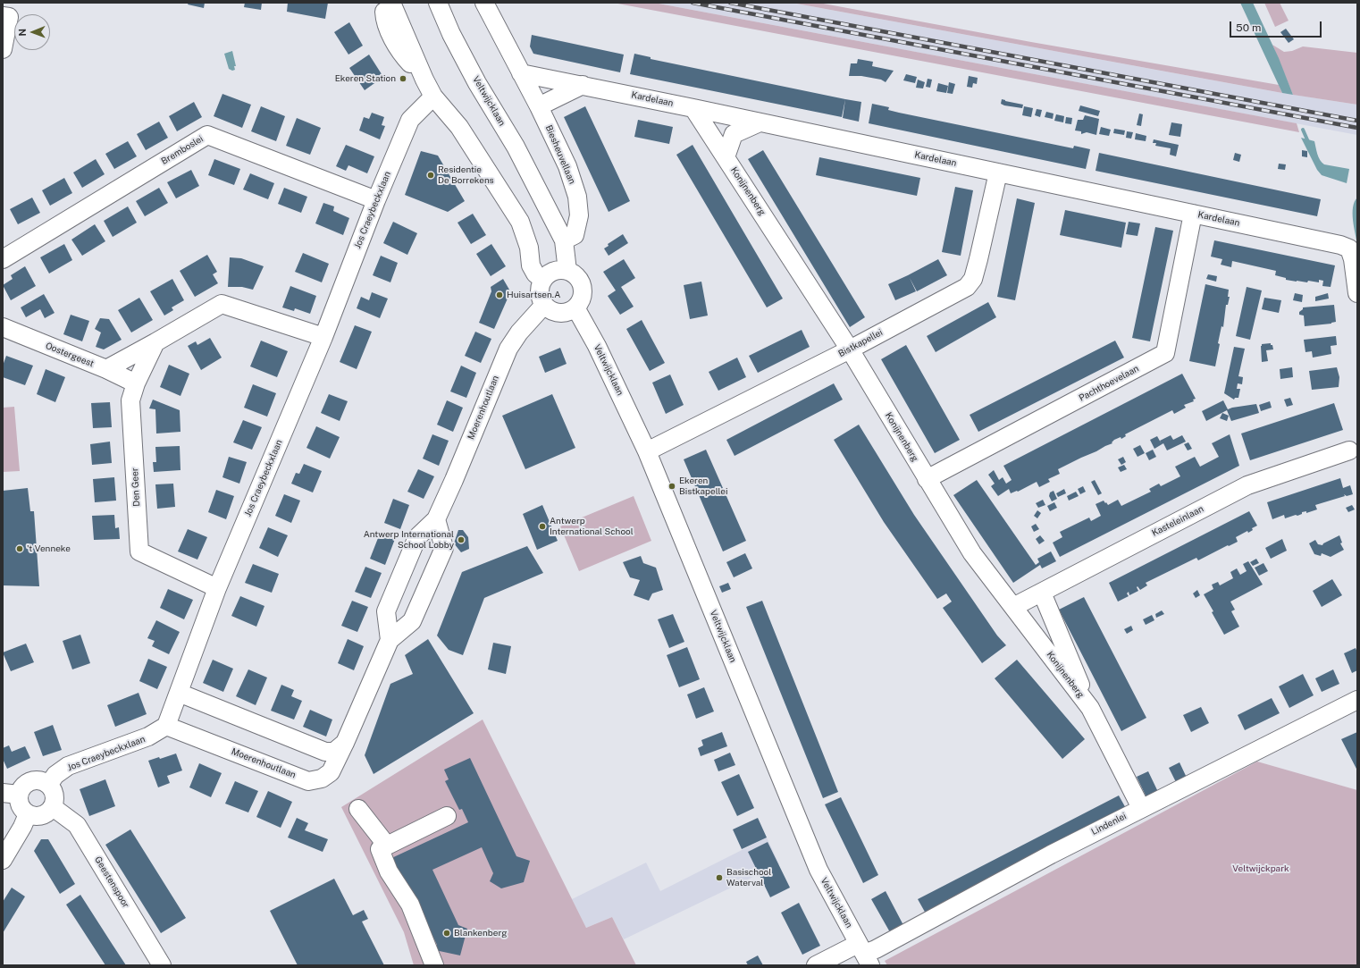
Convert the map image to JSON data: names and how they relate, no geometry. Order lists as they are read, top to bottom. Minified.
{"streets":{"street":["Kardelaan","Veltwijcklaan","Bremboslei","Biesheuvellaan","Konijnenberg","Jos Craeybeckxlaan","Bistkapellei","Oostergeest","Pachthoevelaan","Moerenhoutlaan","Den Geer","Kasteleinlaan","Lindenlei","Geestenspoor"]},"crossings":[["Kardelaan","Biesheuvellaan"],["Kardelaan","Konijnenberg"],["Kardelaan","Bistkapellei"],["Kardelaan","Pachthoevelaan"],["Veltwijcklaan","Biesheuvellaan"],["Veltwijcklaan","Bistkapellei"],["Veltwijcklaan","Moerenhoutlaan"],["Veltwijcklaan","Lindenlei"],["Bremboslei","Jos Craeybeckxlaan"],["Konijnenberg","Bistkapellei"],["Konijnenberg","Pachthoevelaan"],["Konijnenberg","Kasteleinlaan"],["Konijnenberg","Lindenlei"],["Jos Craeybeckxlaan","Moerenhoutlaan"],["Jos Craeybeckxlaan","Den Geer"],["Jos Craeybeckxlaan","Geestenspoor"],["Oostergeest","Den Geer"]],"parks":["Veltwijckpark"],"places":["Ekeren Station","Residentie De Borrekens","Huisartsen.A","Ekeren Bistkapellei","Antwerp International School","Antwerp International School Lobby","'t Venneke","Basischool Waterval","Blankenberg"],"scale_bar":"50 m","north":"left"}
